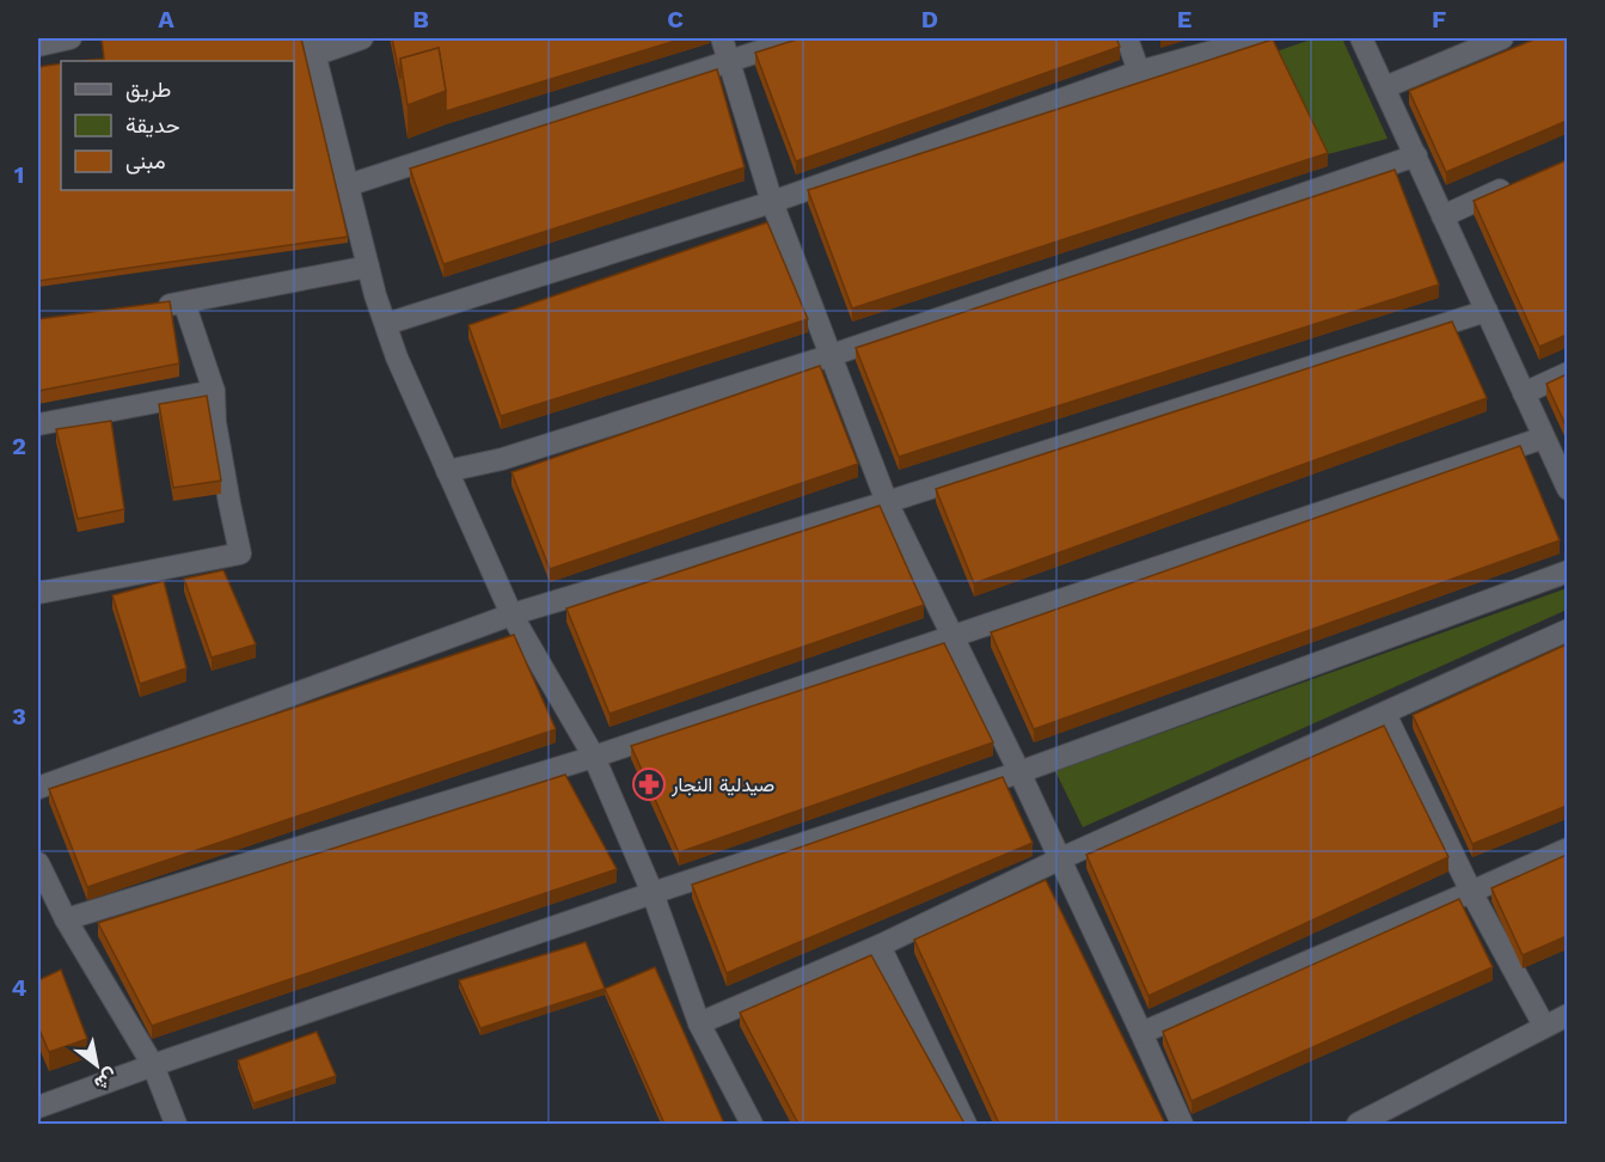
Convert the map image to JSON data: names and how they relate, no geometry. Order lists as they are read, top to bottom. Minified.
{"places":{"pharmacy":["صيدلية النجار"]},"legend":["طريق","حديقة","مبنى"],"north":"bottom right","grid":{"columns":["A","B","C","D","E","F"],"rows":["1","2","3","4"]}}
